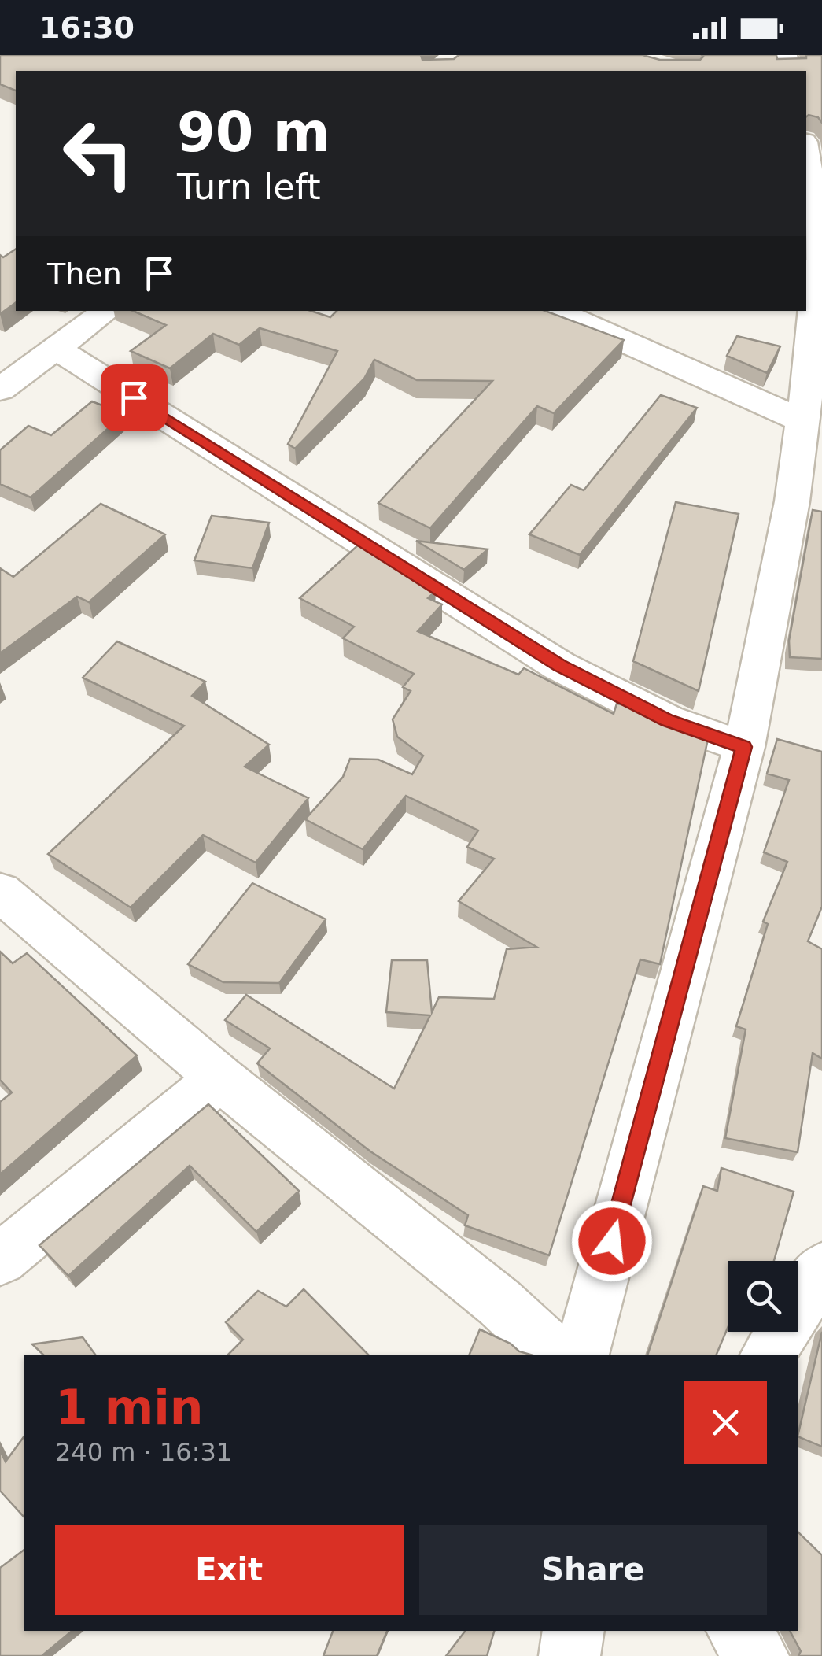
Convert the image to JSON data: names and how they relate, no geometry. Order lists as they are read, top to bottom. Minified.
{"page":{"status":"16:30","turn":["90 m","Turn left"],"then":"Then","heading":["1 min","240 m · 16:31"],"buttons":["Exit","Share"]}}
